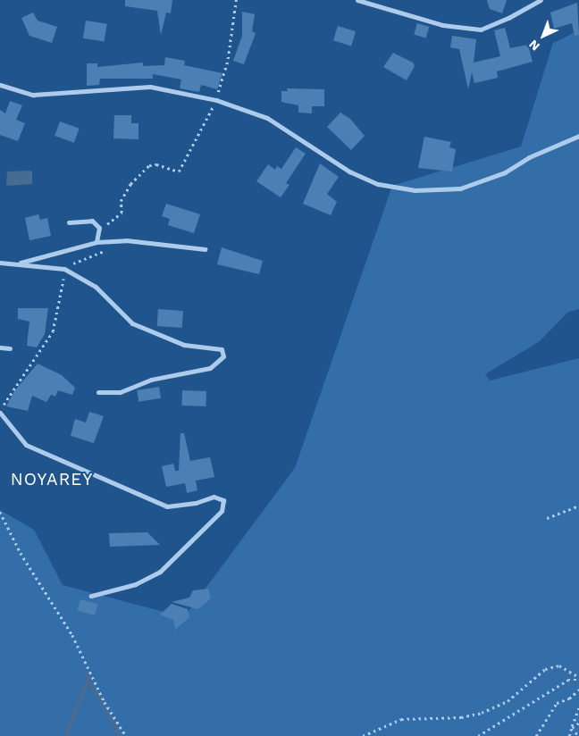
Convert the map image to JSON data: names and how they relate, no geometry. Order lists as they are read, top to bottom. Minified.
{"districts":["NOYAREY"],"north":"bottom left"}
